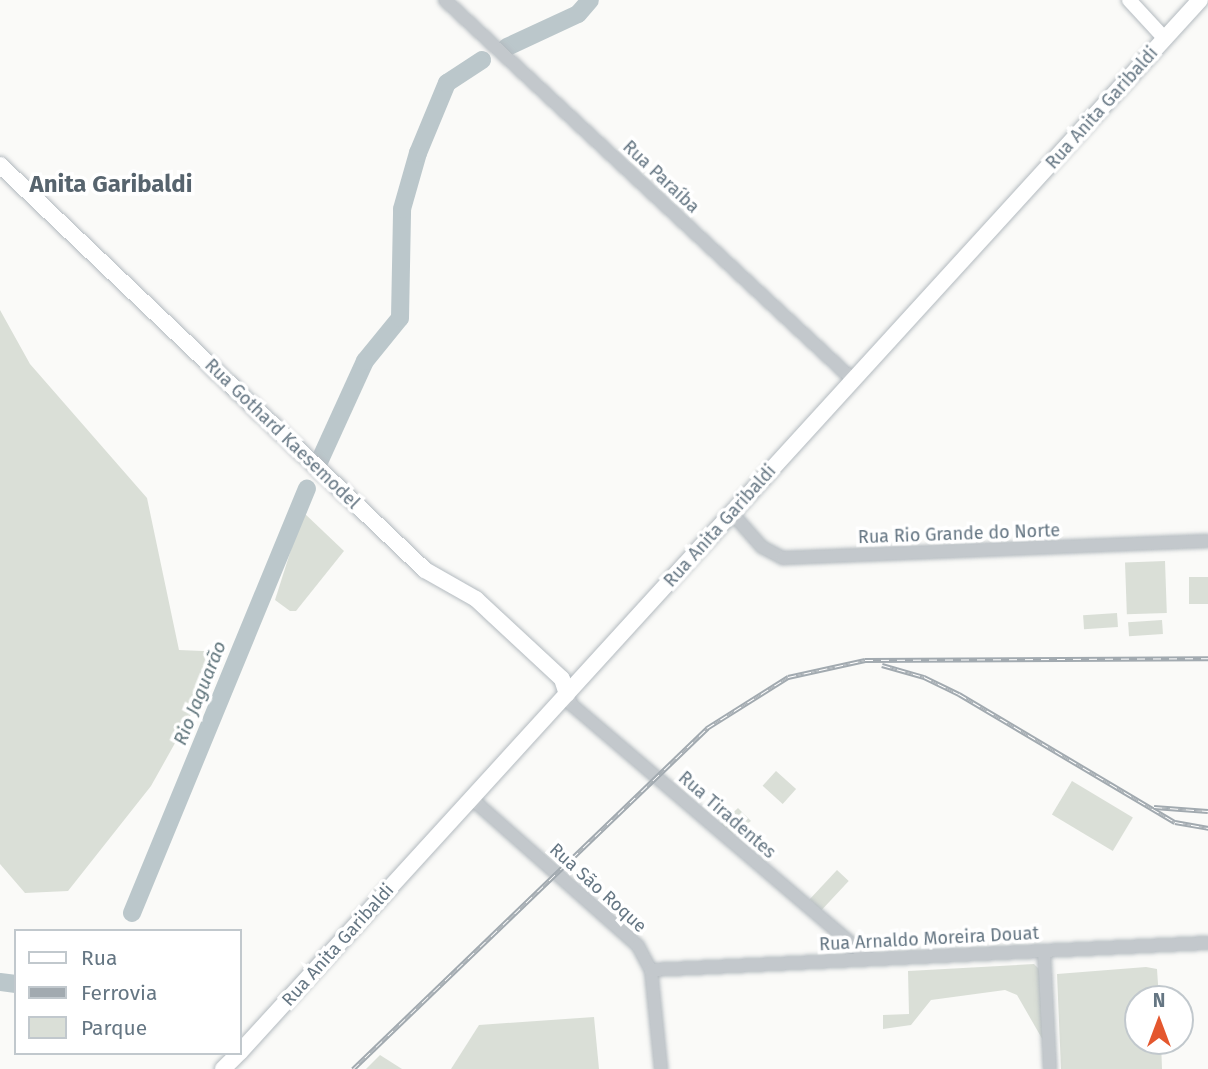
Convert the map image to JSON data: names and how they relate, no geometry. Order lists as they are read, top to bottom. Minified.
{"streets":{"main road":["Rua Anita Garibaldi","Rua Gothard Kaesemodel"],"street":["Rua Paraíba","Rua Rio Grande do Norte","Rua Tiradentes","Rua São Roque","Rua Arnaldo Moreira Douat"]},"crossings":[["Rua Anita Garibaldi","Rua Paraíba"],["Rua Anita Garibaldi","Rua Gothard Kaesemodel"],["Rua Anita Garibaldi","Rua Rio Grande do Norte"],["Rua Anita Garibaldi","Rua Tiradentes"],["Rua Anita Garibaldi","Rua São Roque"],["Rua Gothard Kaesemodel","Rua Tiradentes"],["Rua Tiradentes","Rua Arnaldo Moreira Douat"],["Rua São Roque","Rua Arnaldo Moreira Douat"]],"districts":["Anita Garibaldi"],"water":["Rio Jaguarão"],"legend":["Rua","Ferrovia","Parque"],"north":"top"}
